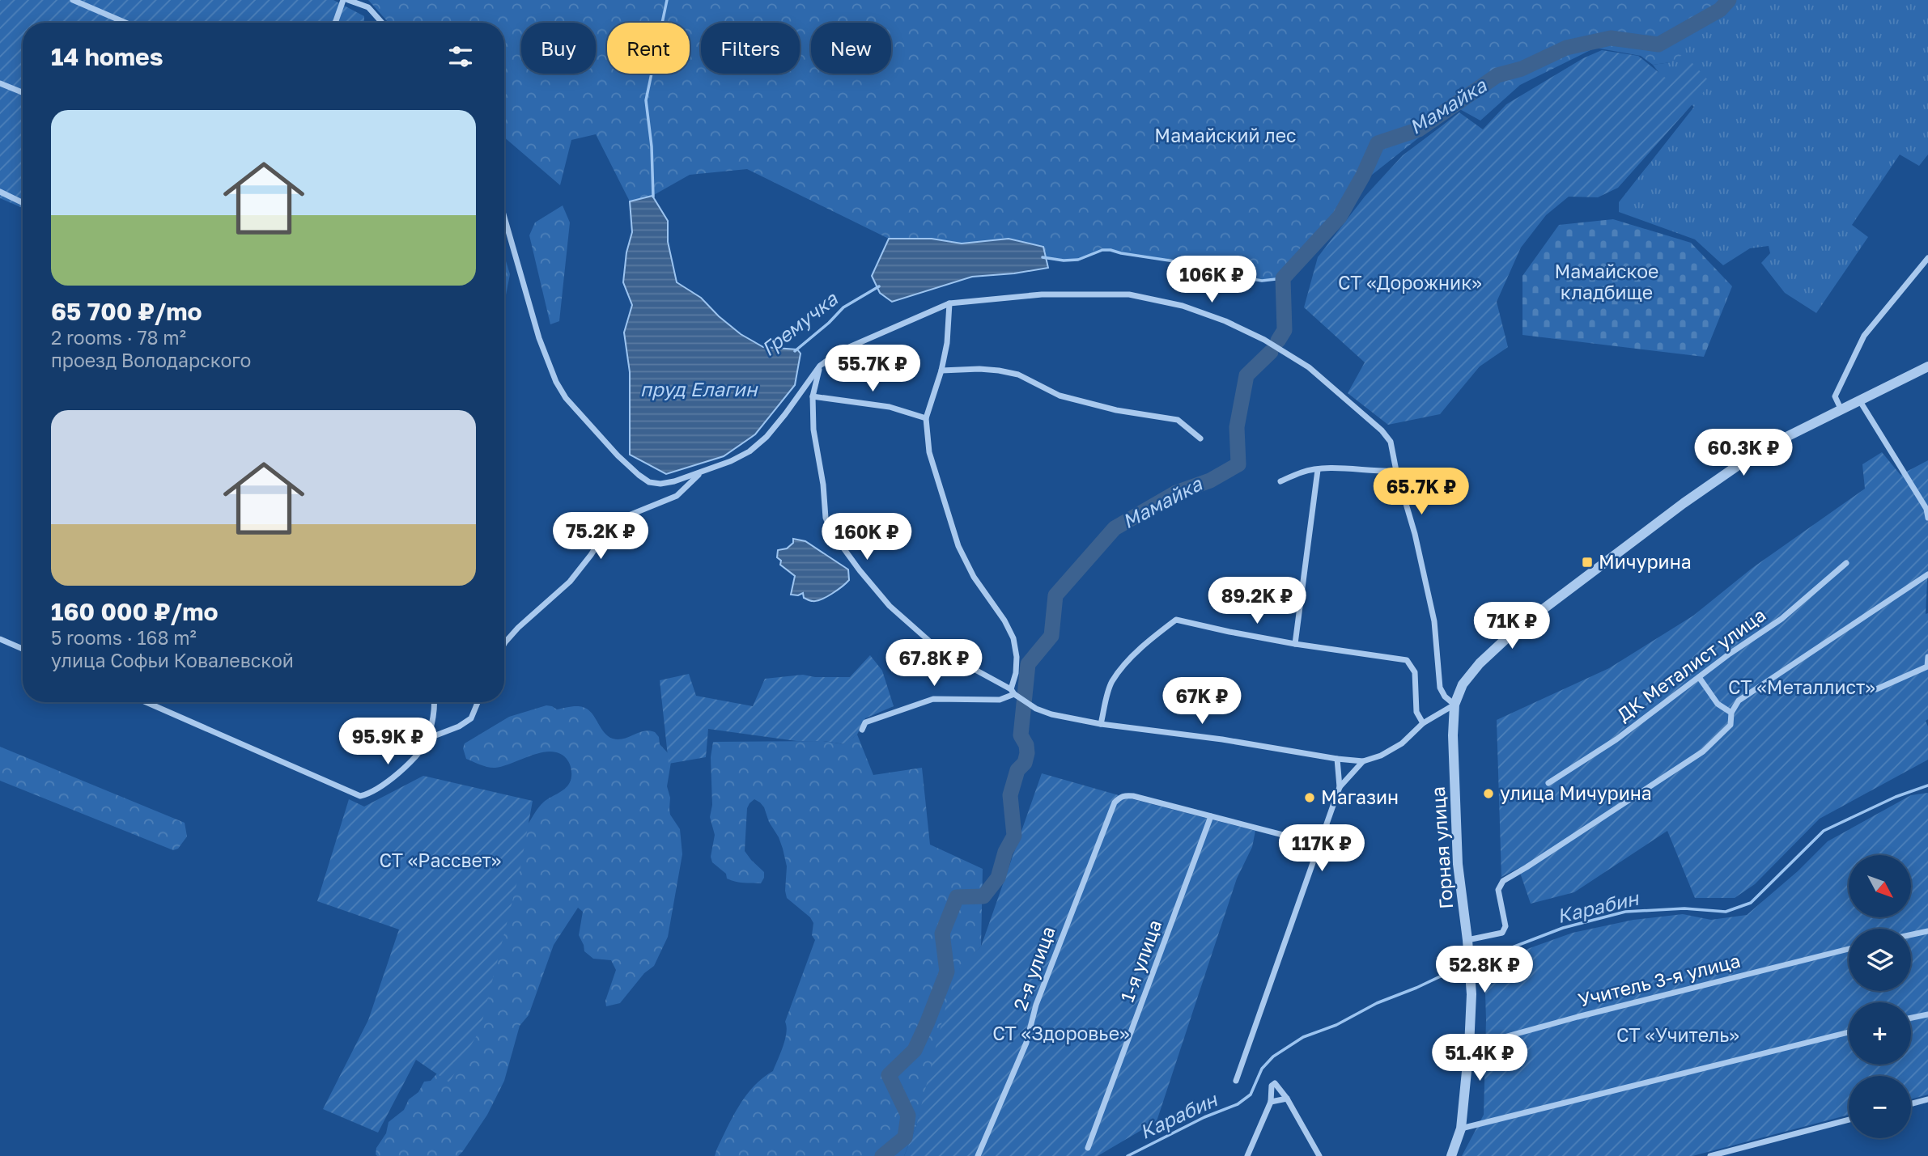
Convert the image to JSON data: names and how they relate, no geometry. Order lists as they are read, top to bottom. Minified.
{"streets":{"street":["ДК Металист улица","Горная улица","1-я улица","2-я улица","Учитель 3-я улица"]},"crossings":[["Горная улица","Учитель 3-я улица"],["1-я улица","2-я улица"]],"water":["Мамайка","Гремучка","пруд Елагин","Карабин"],"parks":["Мамайский лес","Мамайское кладбище","СТ «Дорожник»","СТ «Металлист»","СТ «Рассвет»","СТ «Здоровье»","СТ «Учитель»"],"places":{"transit":["Мичурина"],"other":["улица Мичурина","Магазин"]},"north":"bottom right","page":{"chip":["Buy","Rent","Filters","New"],"heading":"14 homes","list":[{"name":"65 700 ₽/mo","note":"2 rooms · 78 m² · проезд Володарского"},{"name":"160 000 ₽/mo","note":"5 rooms · 168 m² · улица Софьи Ковалевской"}],"price":["106K ₽","55.7K ₽","60.3K ₽","65.7K ₽","75.2K ₽","160K ₽","89.2K ₽","71K ₽","67.8K ₽","67K ₽","95.9K ₽","117K ₽","52.8K ₽","51.4K ₽"],"map_buttons":["+","−"]}}
